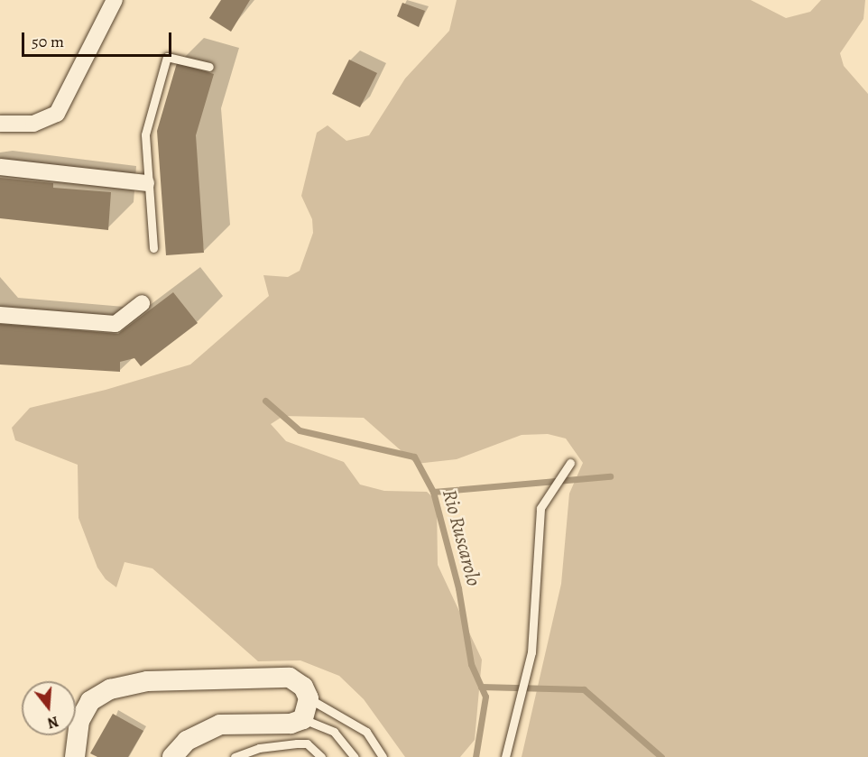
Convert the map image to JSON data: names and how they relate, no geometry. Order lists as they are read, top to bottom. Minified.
{"water":["Rio Ruscarolo"],"scale_bar":"50 m","north":"bottom"}
